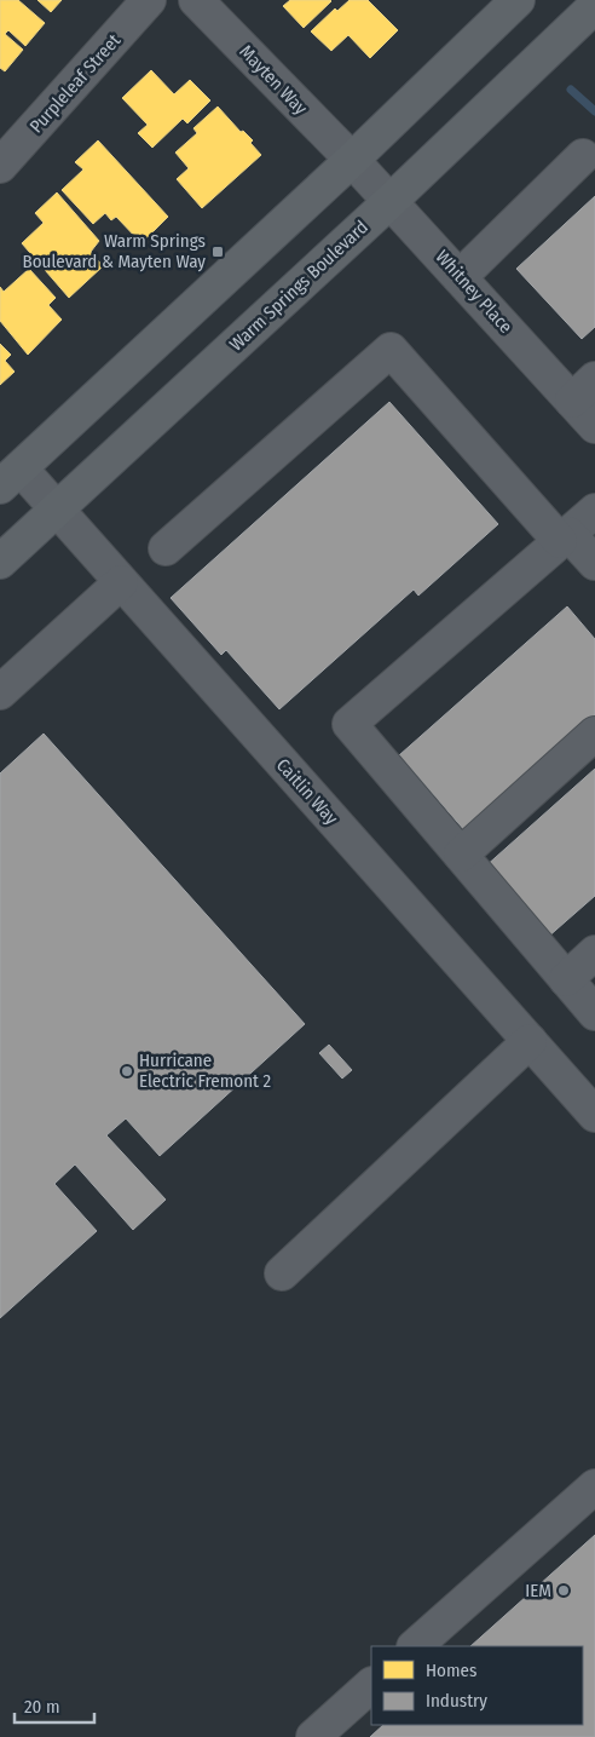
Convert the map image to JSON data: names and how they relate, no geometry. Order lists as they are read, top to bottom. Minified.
{"streets":{"main road":["Warm Springs Boulevard"],"street":["Mayten Way","Purpleleaf Street","Whitney Place","Caitlin Way"]},"crossings":[["Mayten Way","Whitney Place"],["Warm Springs Boulevard","Whitney Place"],["Warm Springs Boulevard","Caitlin Way"]],"places":{"transit":["Warm Springs Boulevard & Mayten Way"],"other":["Hurricane Electric Fremont 2","IEM"]},"legend":["Homes","Industry"],"scale_bar":"20 m"}
